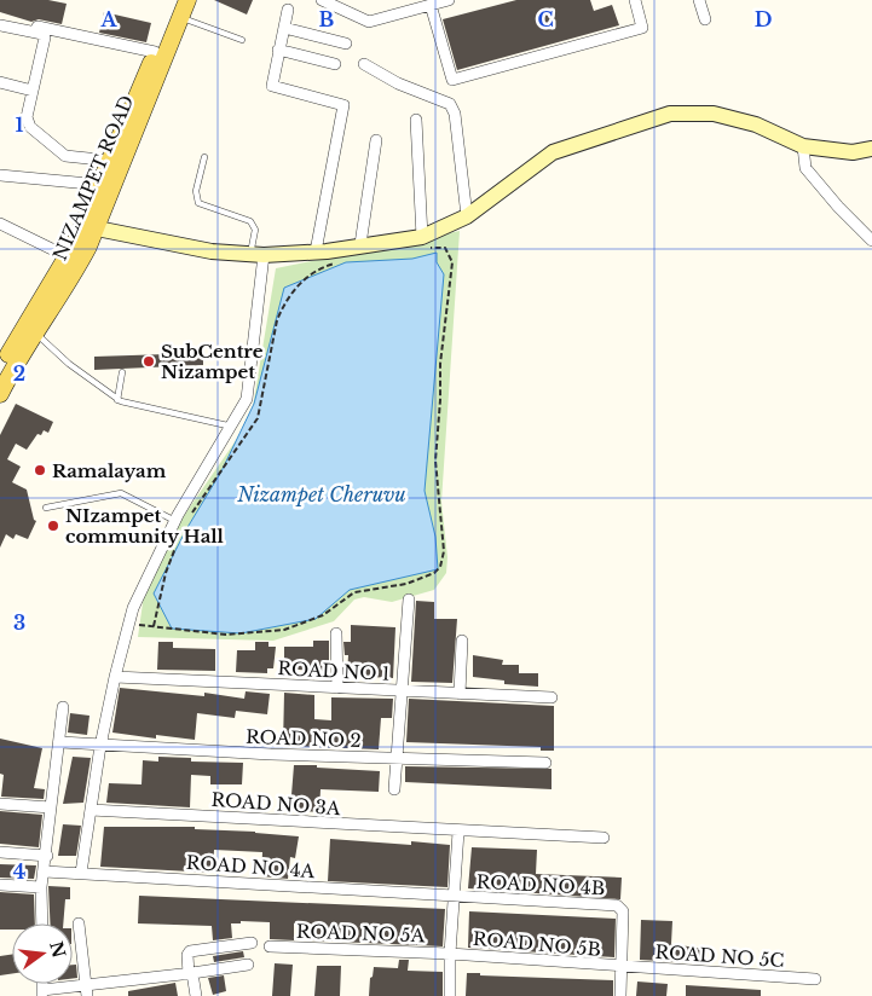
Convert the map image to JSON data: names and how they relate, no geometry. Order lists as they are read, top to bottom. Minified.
{"streets":{"main road":["NIZAMPET ROAD"],"street":["ROAD NO 1","ROAD NO 2","ROAD NO 3A","ROAD NO 4A","ROAD NO 4B","ROAD NO 5A","ROAD NO 5B","ROAD NO 5C"]},"crossings":[["ROAD NO 4A","ROAD NO 4B"],["ROAD NO 4B","ROAD NO 5B"],["ROAD NO 4B","ROAD NO 5C"],["ROAD NO 5A","ROAD NO 5B"],["ROAD NO 5B","ROAD NO 5C"]],"water":["Nizampet Cheruvu"],"places":["SubCentre Nizampet","Ramalayam","NIzampet community Hall"],"north":"right","grid":{"columns":["A","B","C","D"],"rows":["1","2","3","4"]}}
